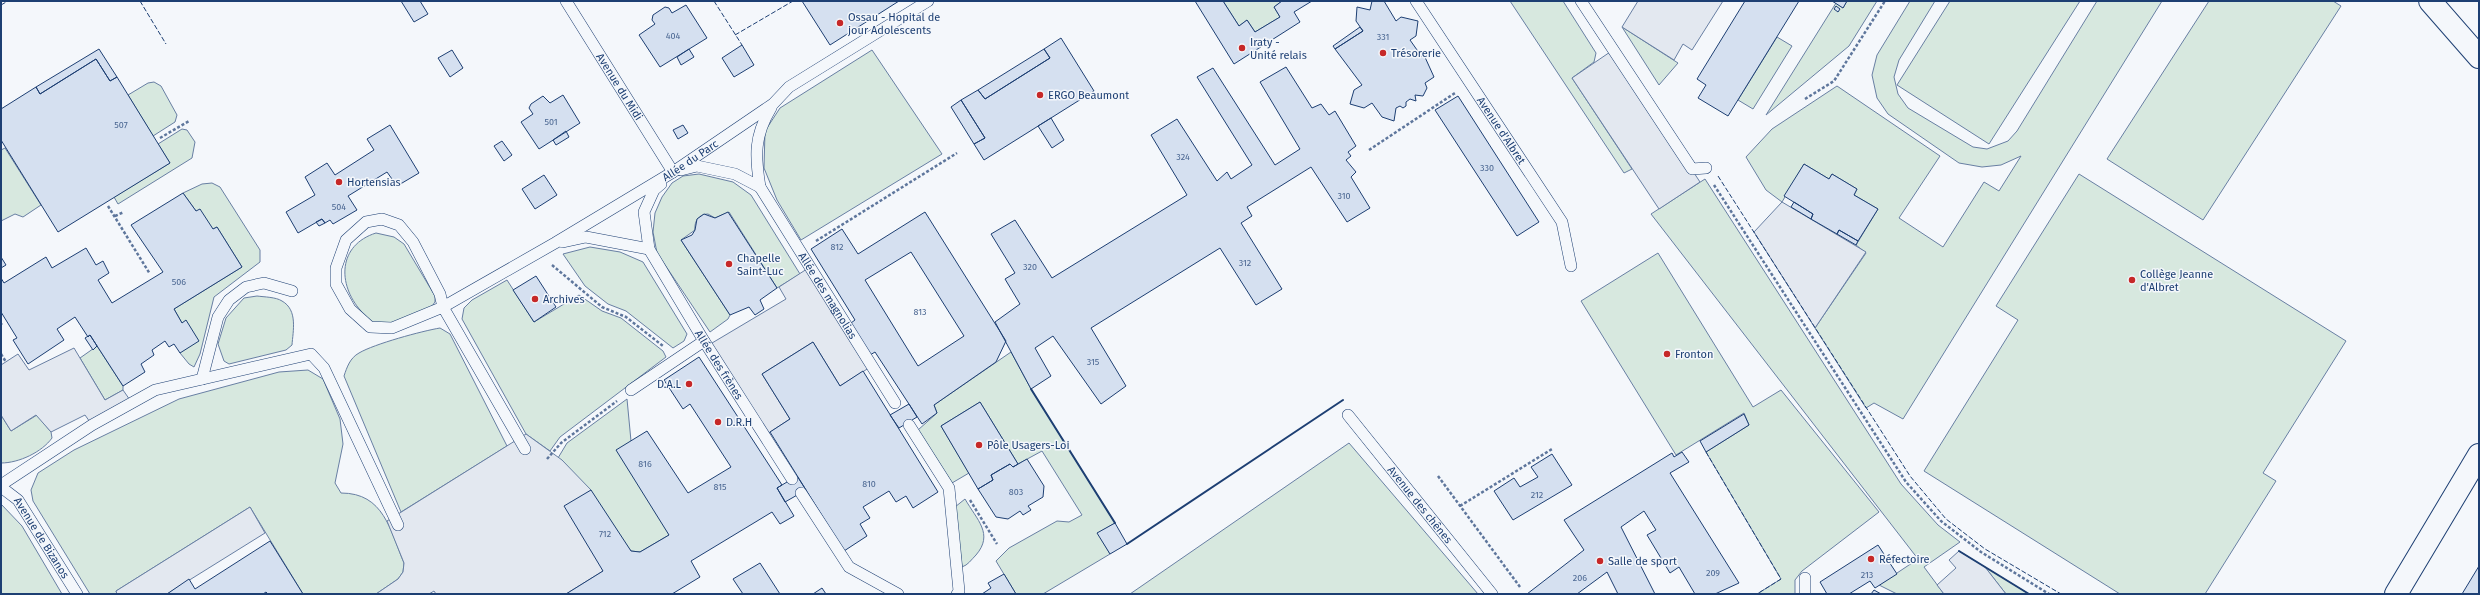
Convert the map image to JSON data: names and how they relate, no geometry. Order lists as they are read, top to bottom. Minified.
{"streets":{"lane":["Avenue du Midi","Avenue d'Albret","Allée du Parc","Allée des magnolias","Allée des frènes","Avenue des chênes","Avenue de Bizanos"]},"crossings":[["Avenue du Midi","Allée du Parc"]],"places":["Ossau - Hopital de jour Adolescents","Iraty - Unité relais","Trésorerie","ERGO Beaumont","Hortensias","Chapelle Saint-Luc","Collège Jeanne d'Albret","Archives","Fronton","D.A.L","D.R.H","Pôle Usagers-Loi","Réfectoire","Salle de sport"],"house_numbers":["404","331","501","507","324","330","310","504","812","312","320","506","813","315","816","810","815","803","212","712","209","213","206"]}
